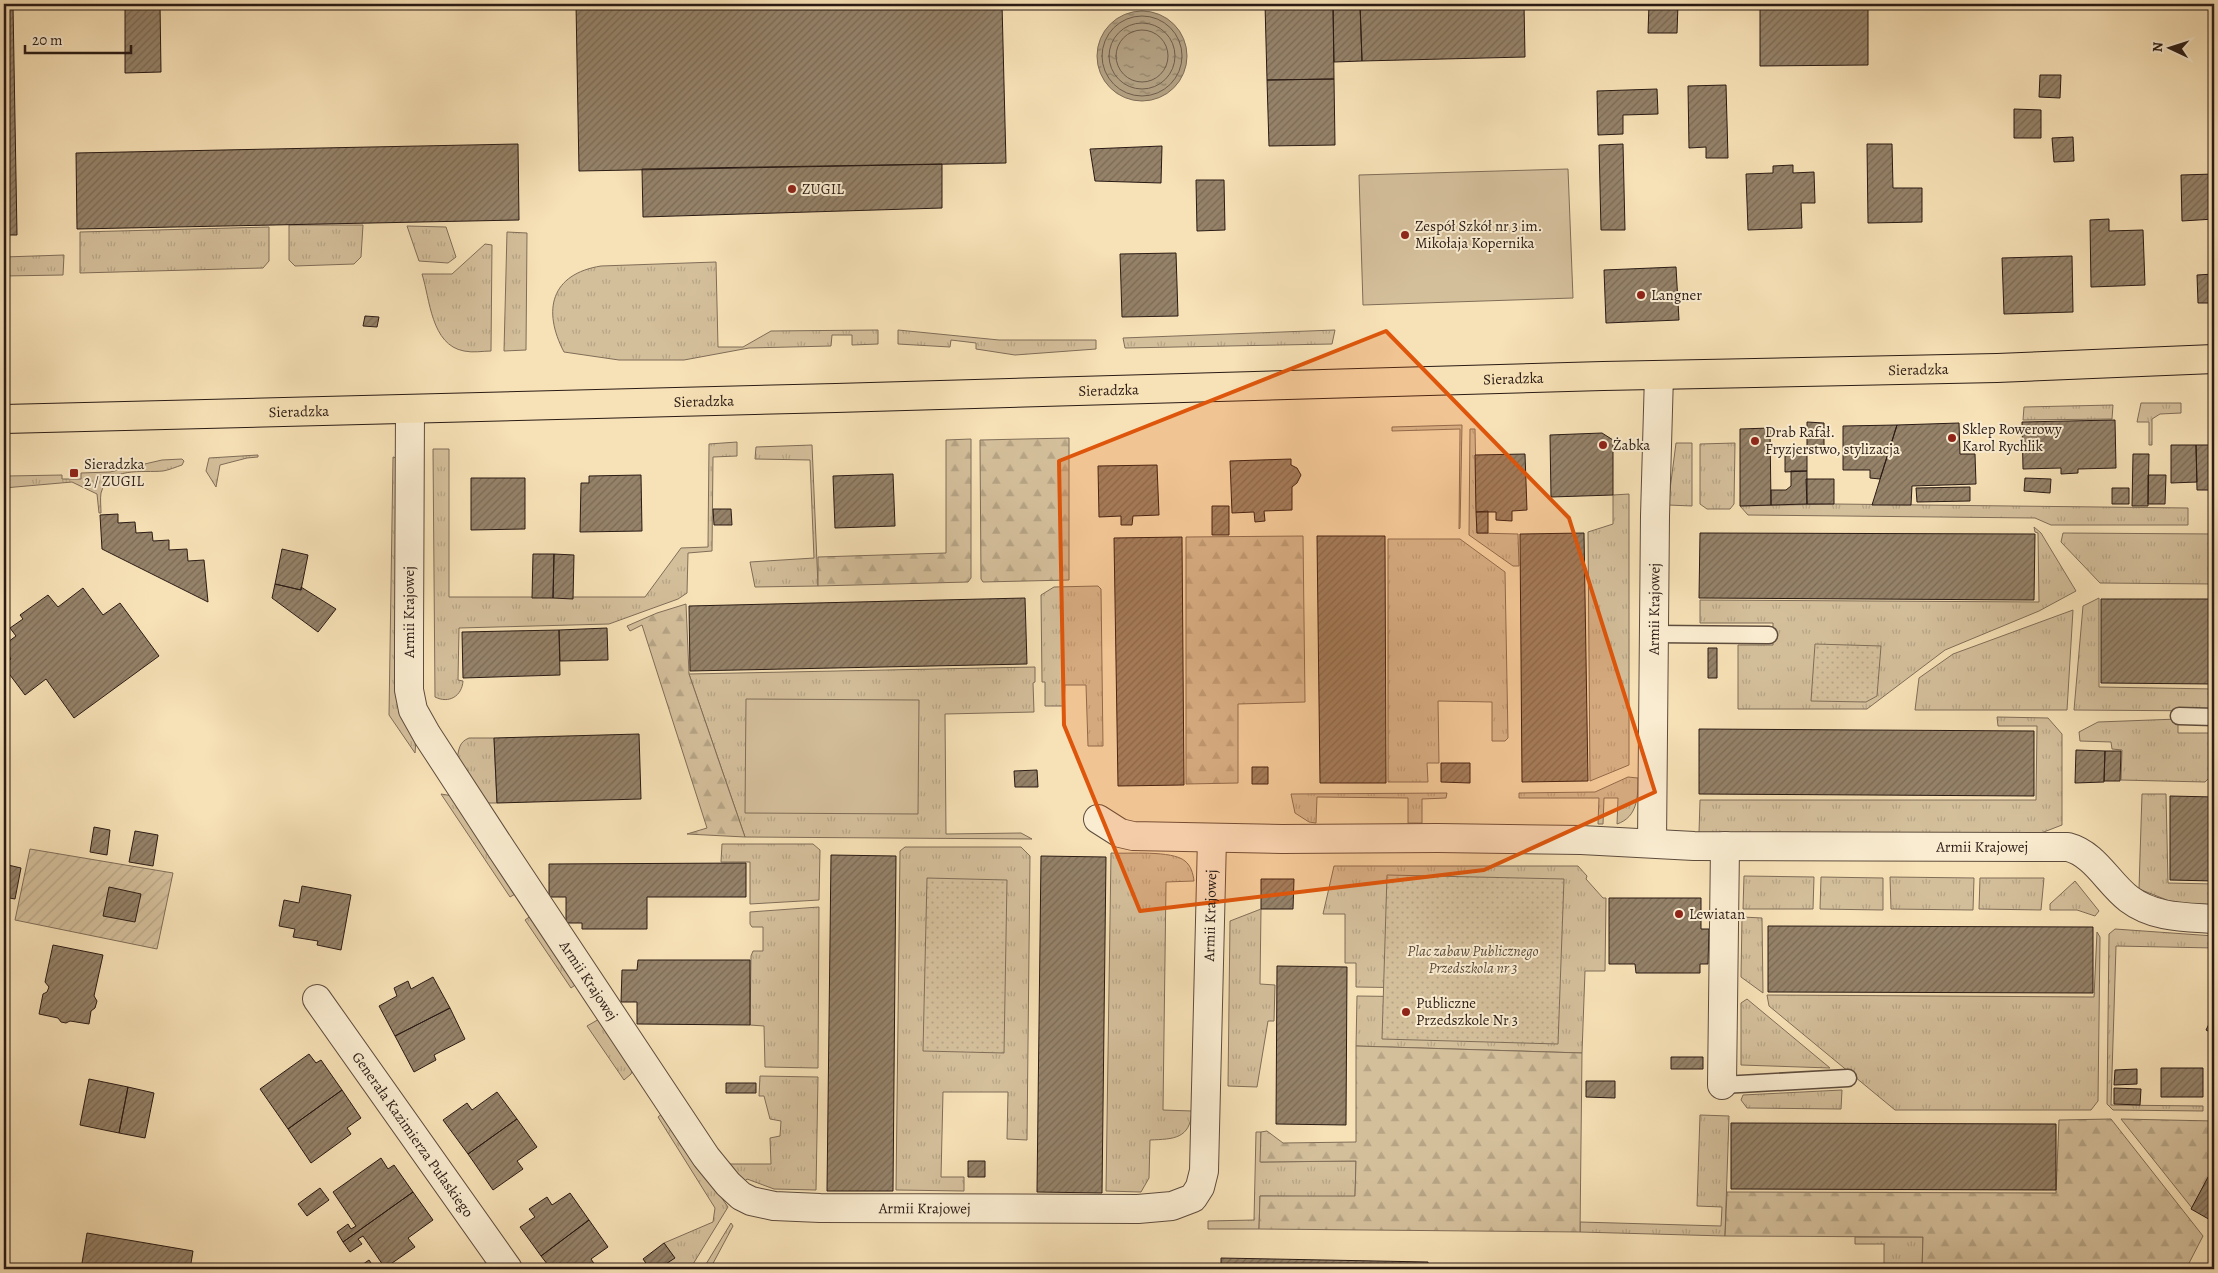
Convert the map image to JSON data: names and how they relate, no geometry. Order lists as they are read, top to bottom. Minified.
{"streets":{"main road":["Sieradzka"],"street":["Armii Krajowej","Generała Kazimierza Pułaskiego"]},"crossings":[["Sieradzka","Armii Krajowej"]],"parks":["Plac zabaw Publicznego Przedszkola nr 3"],"places":{"other":["ZUGIL","Zespół Szkół nr 3 im. Mikołaja Kopernika","Langner","Sklep Rowerowy Karol Rychlik","Drab Rafał. Fryzjerstwo, stylizacja","Żabka","Lewiatan","Publiczne Przedszkole Nr 3"],"transit":["Sieradzka 2 / ZUGIL"]},"scale_bar":"20 m","north":"left"}
